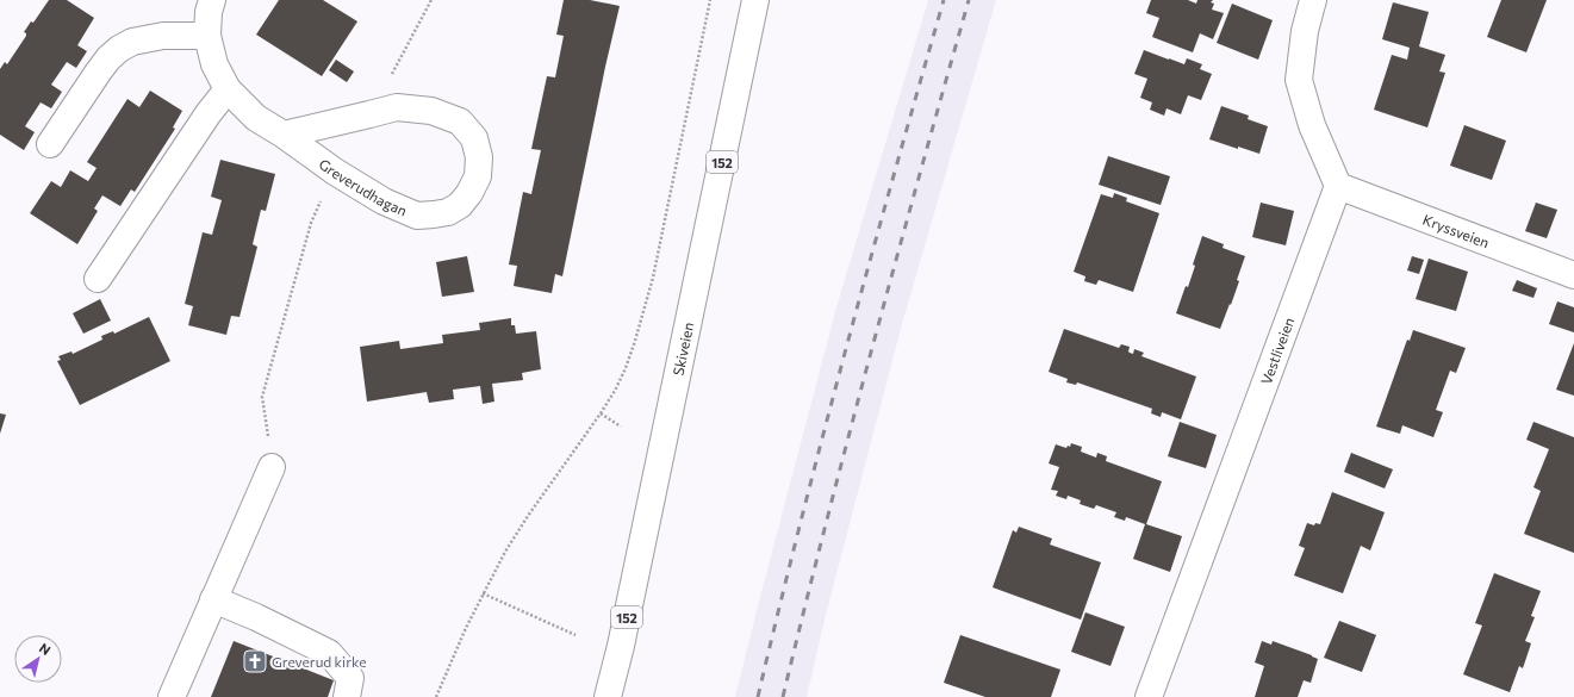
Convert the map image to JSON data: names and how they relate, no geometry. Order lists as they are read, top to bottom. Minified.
{"streets":{"street":["152","Greverudhagan","Kryssveien","Skiveien","Vestliveien"]},"crossings":[["Kryssveien","Vestliveien"]],"places":{"church":["Greverud kirke"]},"north":"top right"}
